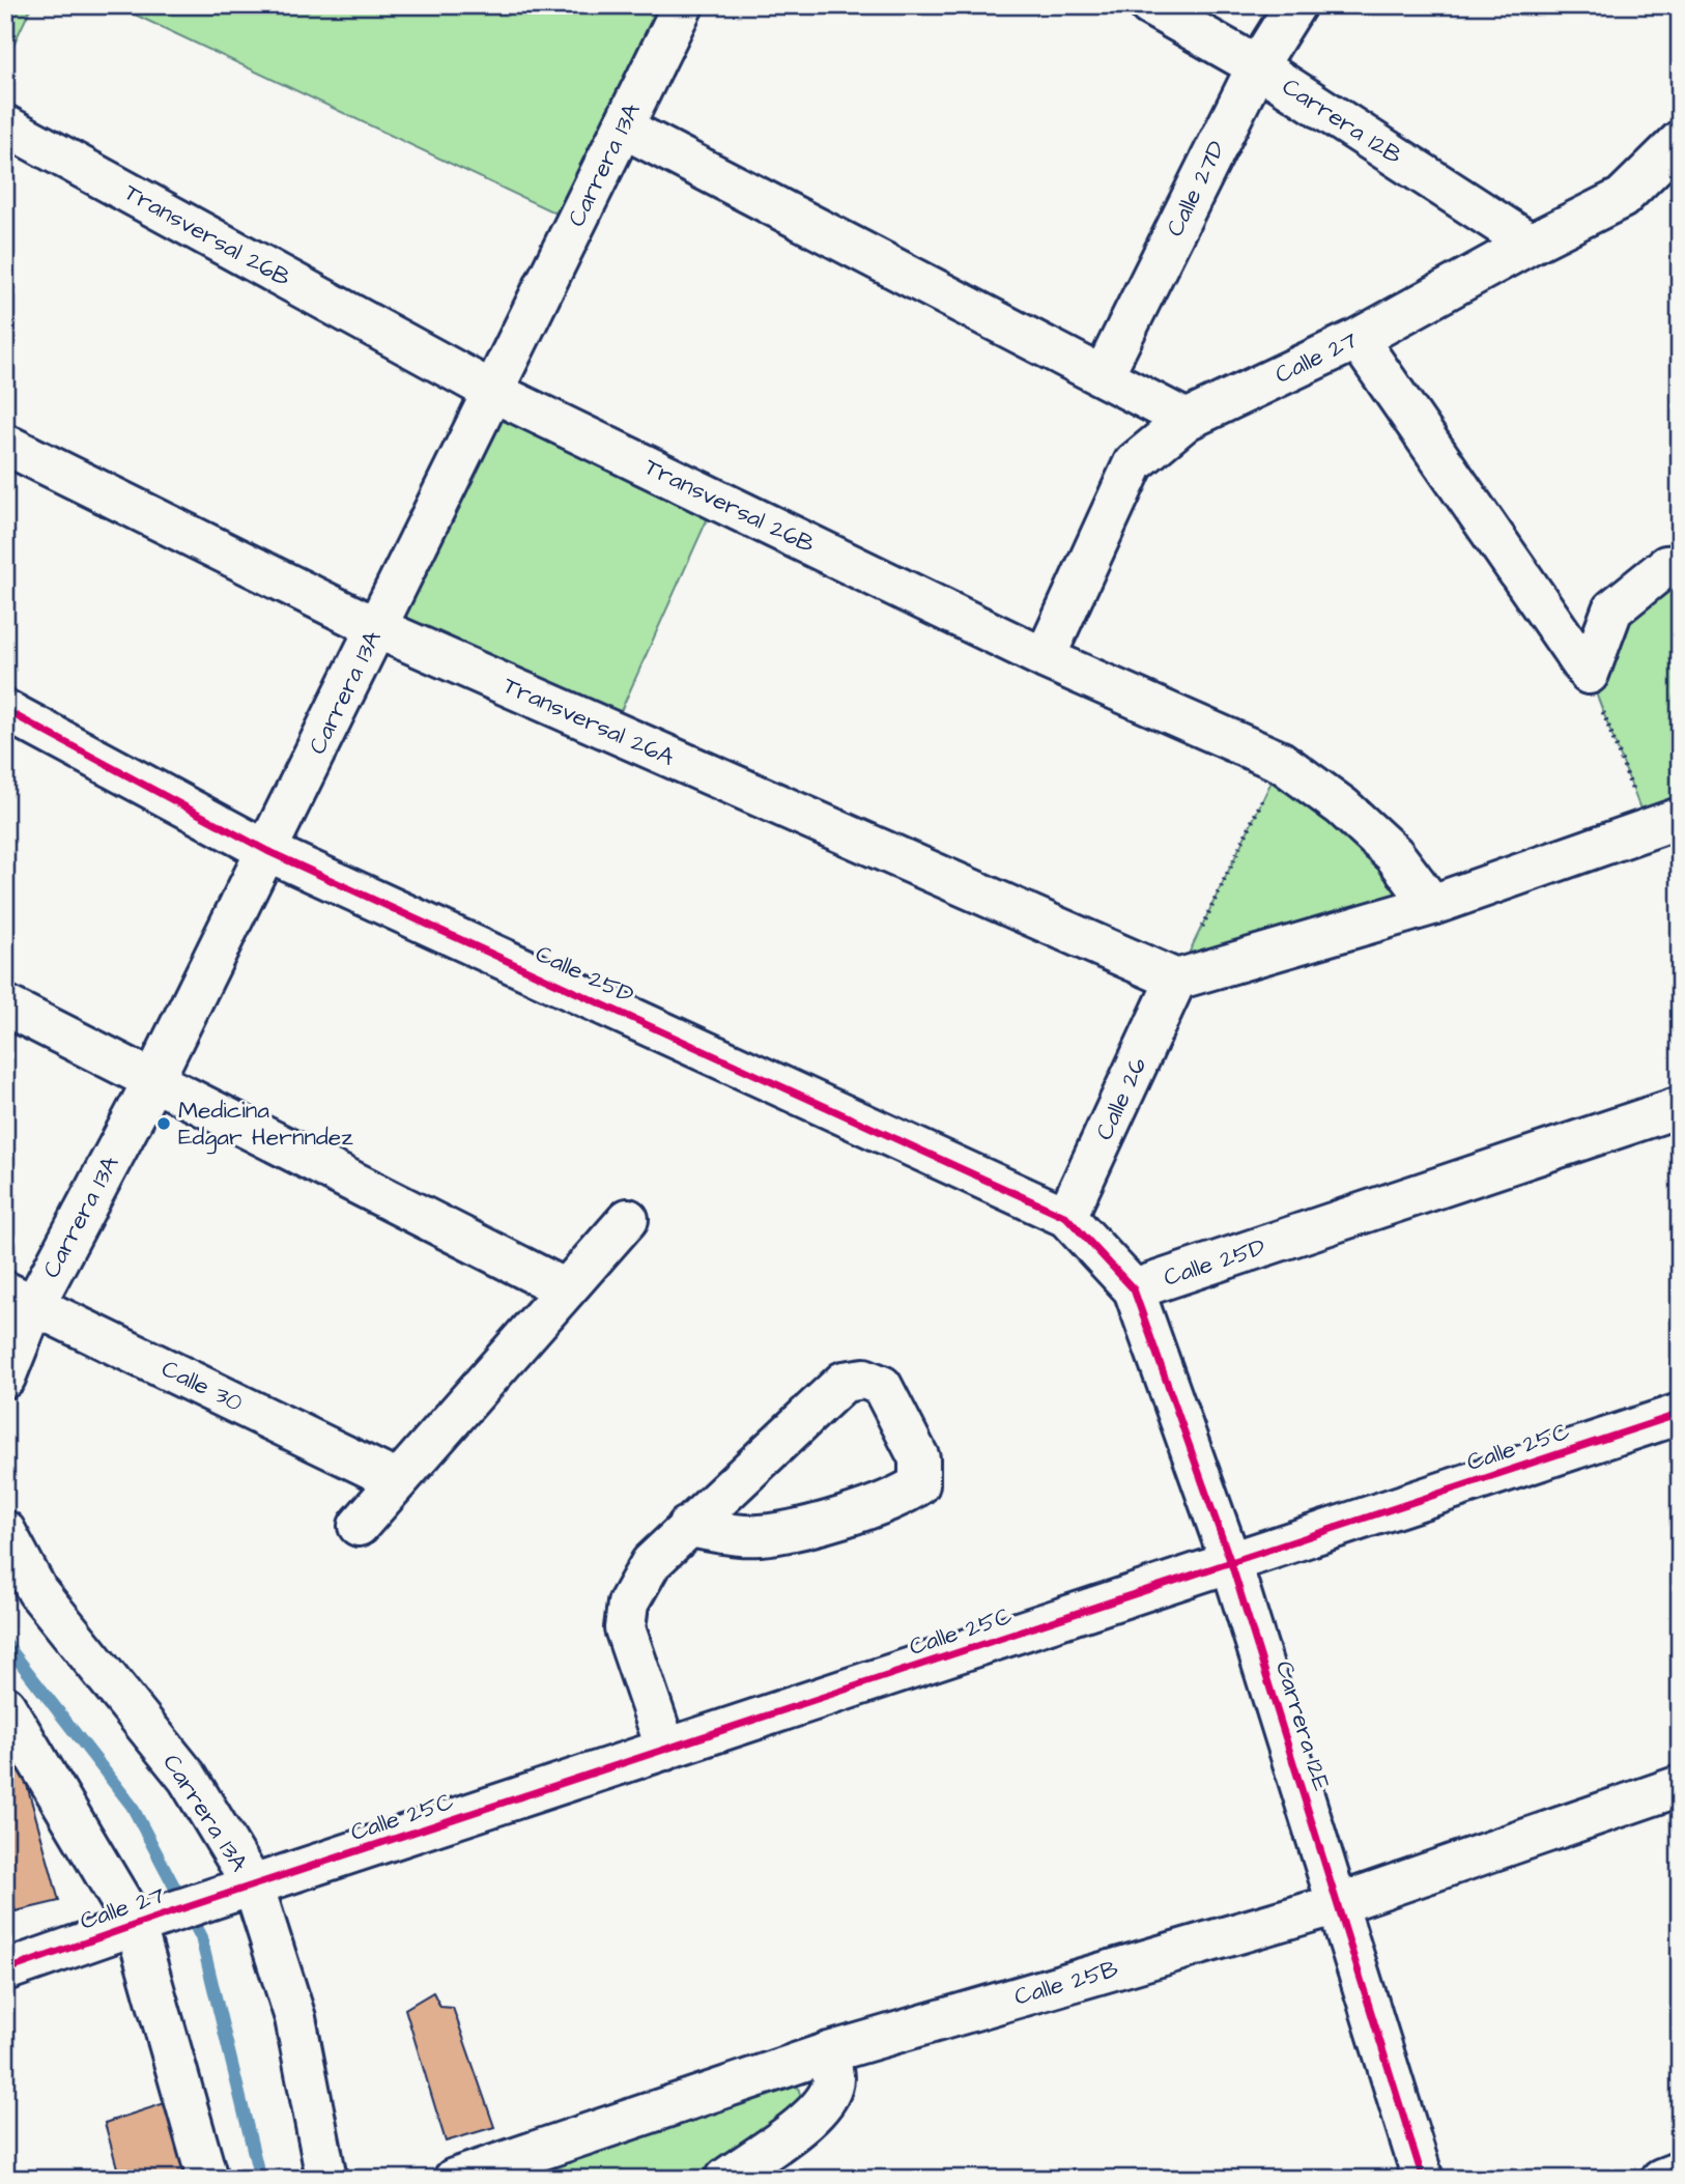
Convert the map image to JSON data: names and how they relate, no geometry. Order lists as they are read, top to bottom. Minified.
{"streets":{"street":["Carrera 12B","Carrera 13A","Calle 27D","Transversal 26B","Calle 27","Transversal 26A","Calle 25D","Calle 26","Calle 30","Calle 25C","Carrera 12E","Calle 25B"]},"crossings":[["Carrera 12B","Calle 27D"],["Carrera 12B","Calle 27"],["Carrera 13A","Transversal 26B"],["Carrera 13A","Calle 27"],["Carrera 13A","Transversal 26A"],["Carrera 13A","Calle 25D"],["Carrera 13A","Calle 30"],["Carrera 13A","Calle 25C"],["Transversal 26B","Calle 27"],["Calle 27","Calle 25C"],["Transversal 26A","Calle 26"],["Calle 25D","Calle 26"],["Calle 25D","Carrera 12E"],["Calle 25C","Carrera 12E"],["Carrera 12E","Calle 25B"]],"places":["Medicina Edgar Hernndez"]}
